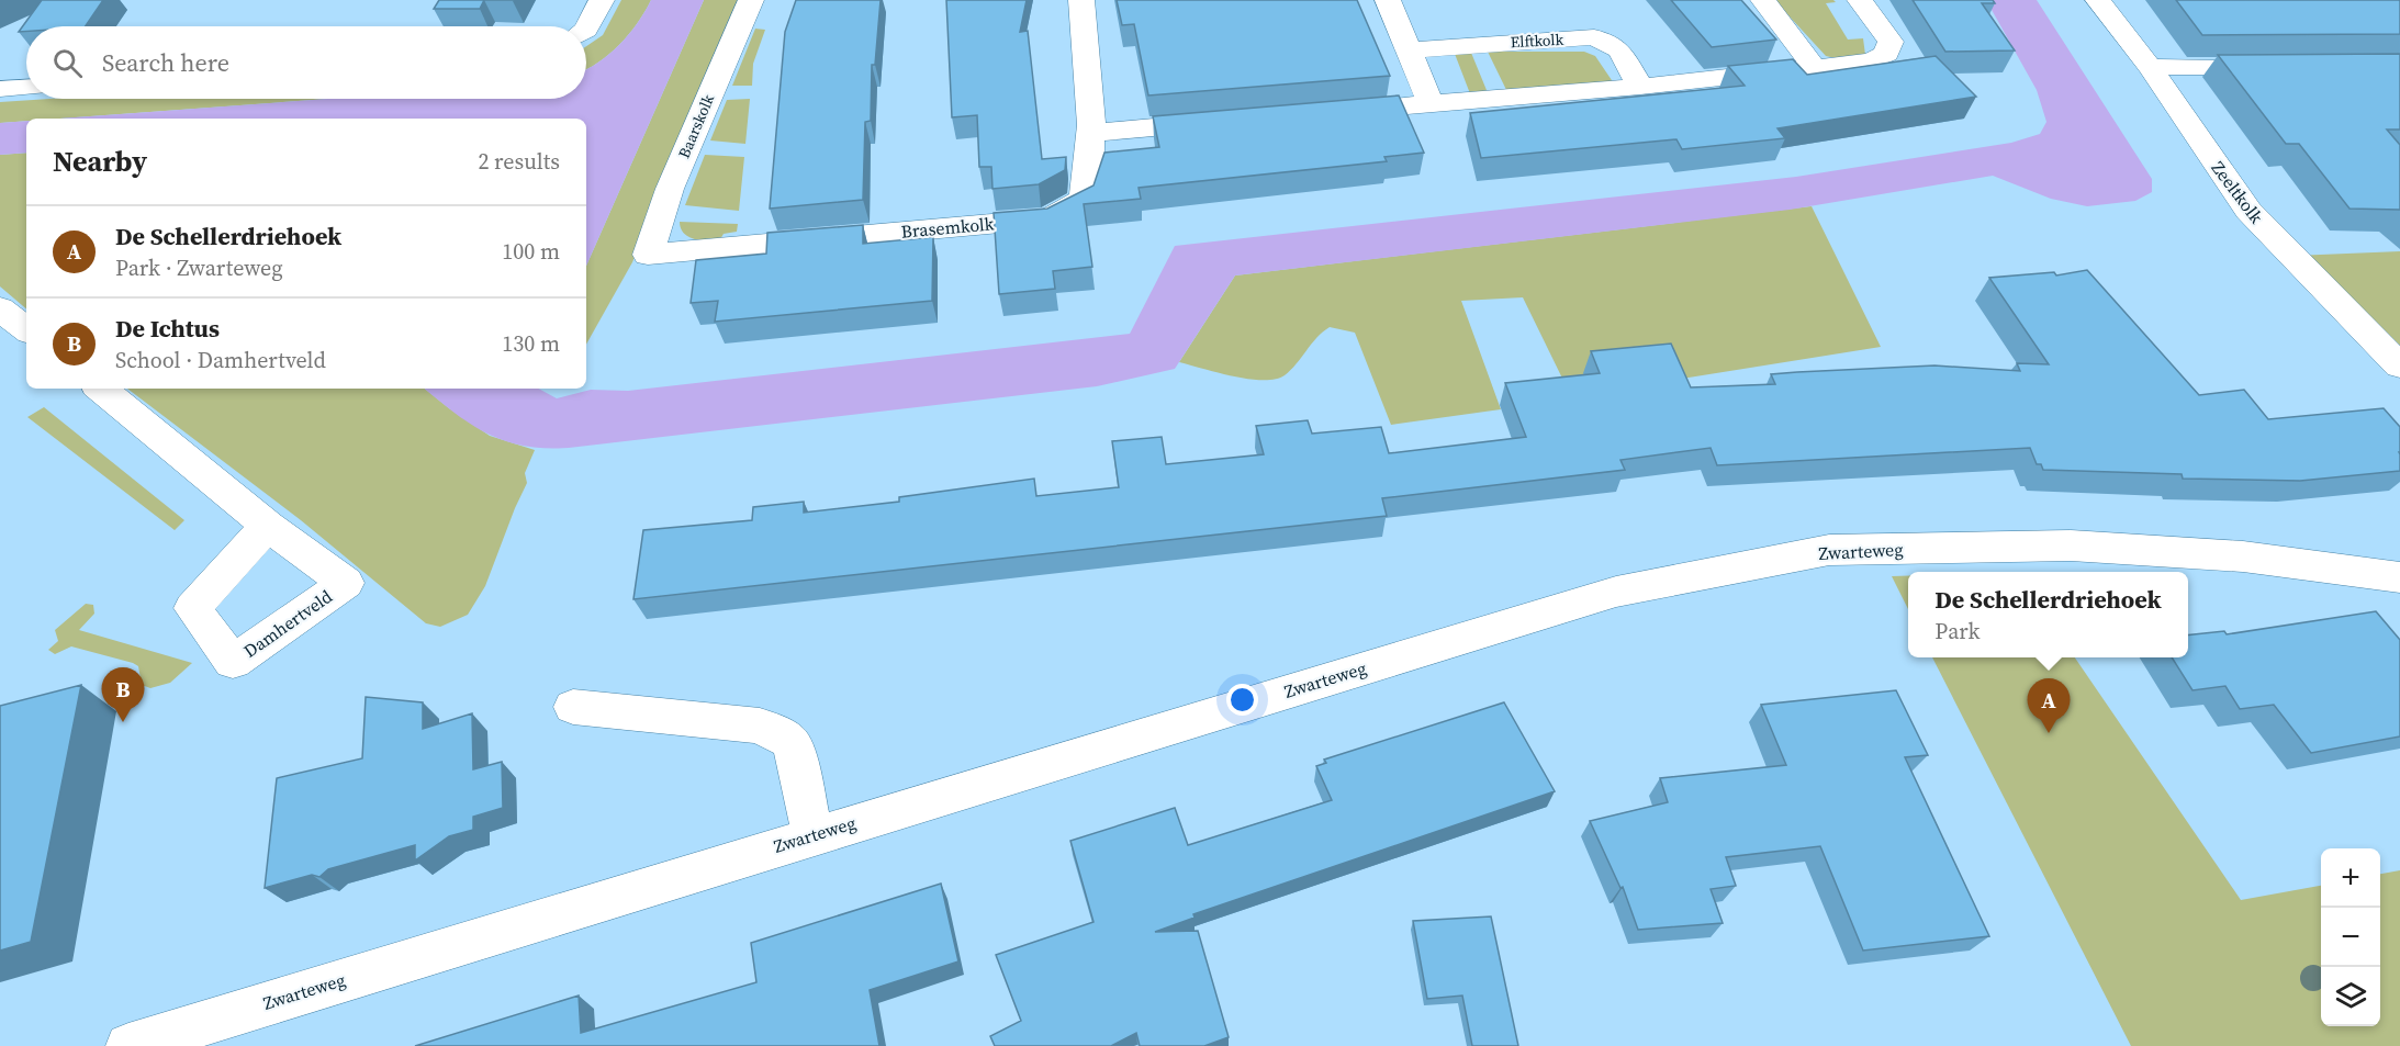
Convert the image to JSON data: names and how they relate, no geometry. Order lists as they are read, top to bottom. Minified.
{"streets":{"street":["Elftkolk","Baarskolk","Zeeltkolk","Brasemkolk","Zwarteweg"]},"crossings":[["Baarskolk","Brasemkolk"]],"page":{"search":"Search here","heading":["Nearby","2 results"],"list":[{"mark":"A","name":"De Schellerdriehoek","note":"Park · Zwarteweg","value":"100 m"},{"mark":"B","name":"De Ichtus","note":"School · Damhertveld","value":"130 m"}],"popup":["De Schellerdriehoek","Park"],"pins":["B","A"],"map_buttons":["+","−"]}}
